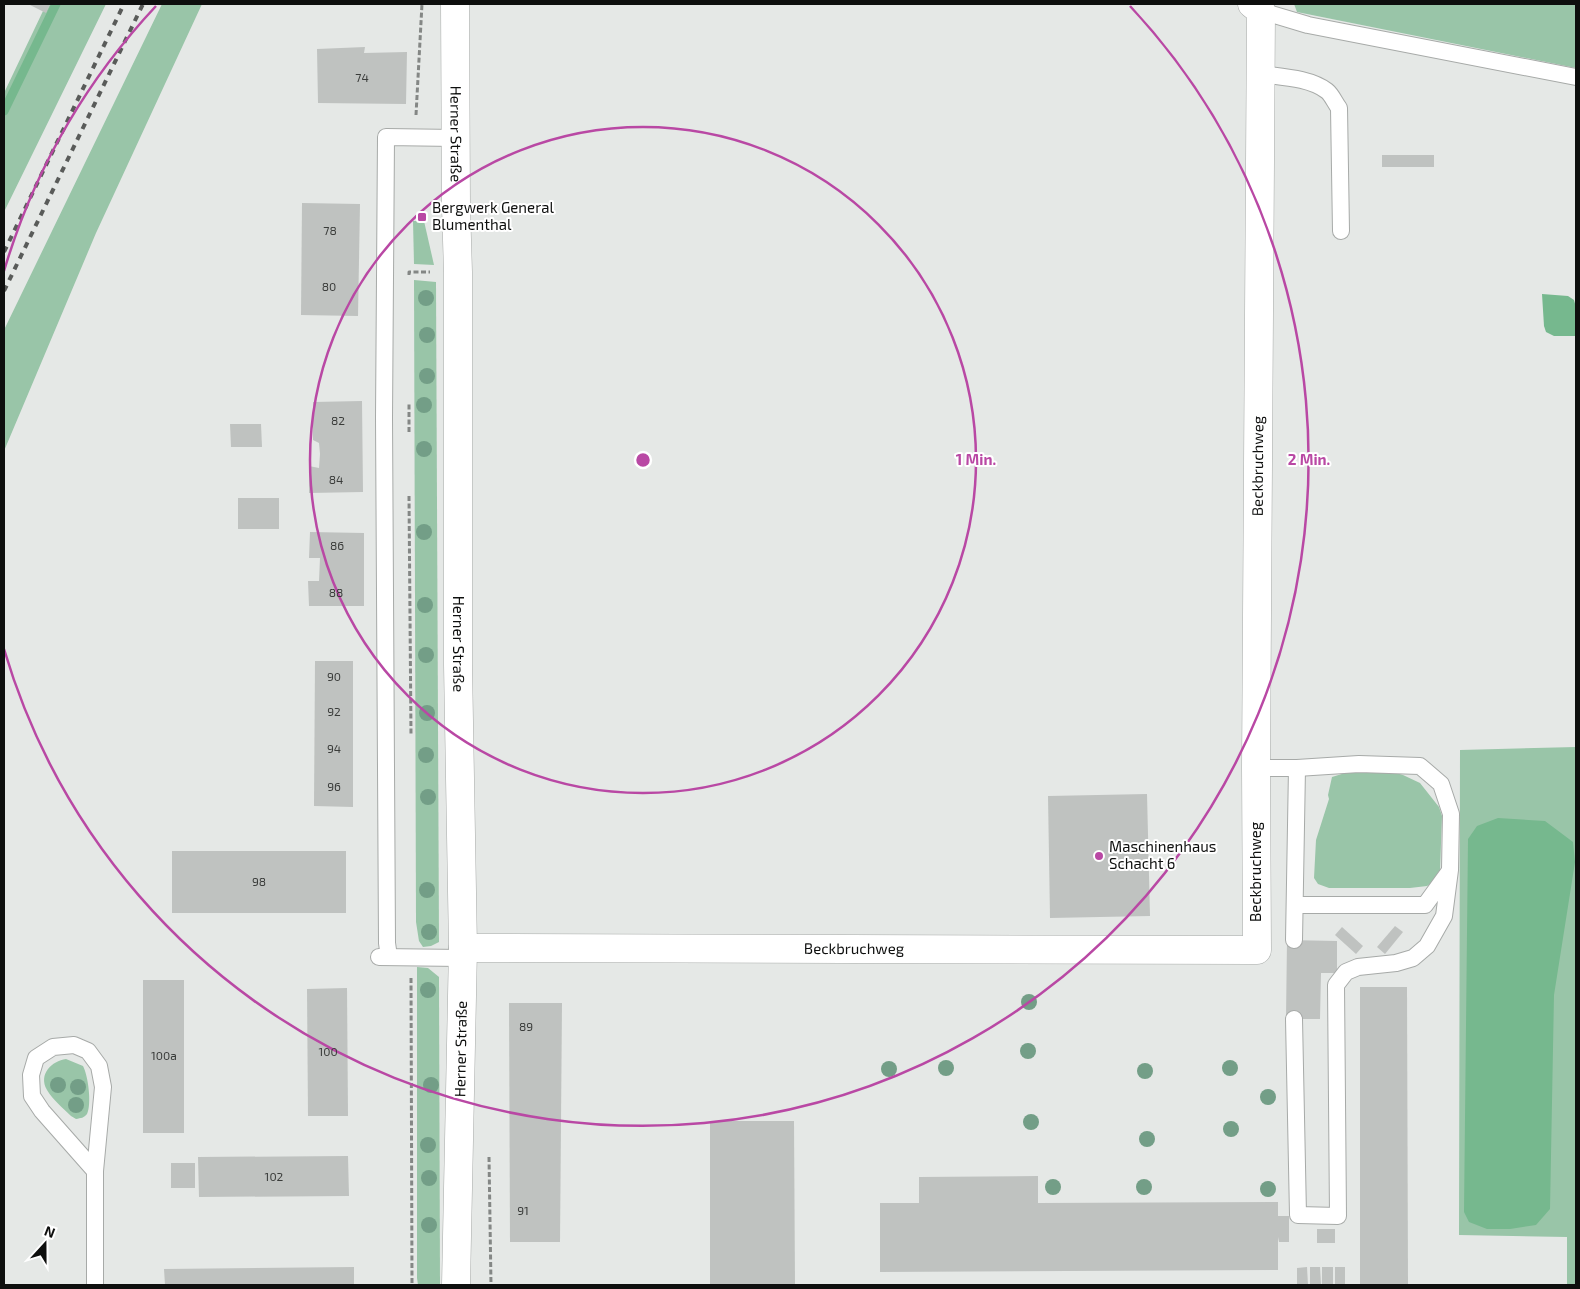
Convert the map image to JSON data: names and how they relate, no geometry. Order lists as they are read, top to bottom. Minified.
{"streets":{"street":["Herner Straße","Beckbruchweg"]},"crossings":[["Herner Straße","Beckbruchweg"]],"places":{"transit":["Bergwerk General Blumenthal"],"other":["Maschinenhaus Schacht 6"]},"house_numbers":["74","78","80","82","84","86","88","90","92","94","96","98","89","100","100a","102","91"],"north":"top","rings":["1 Min.","2 Min."]}
